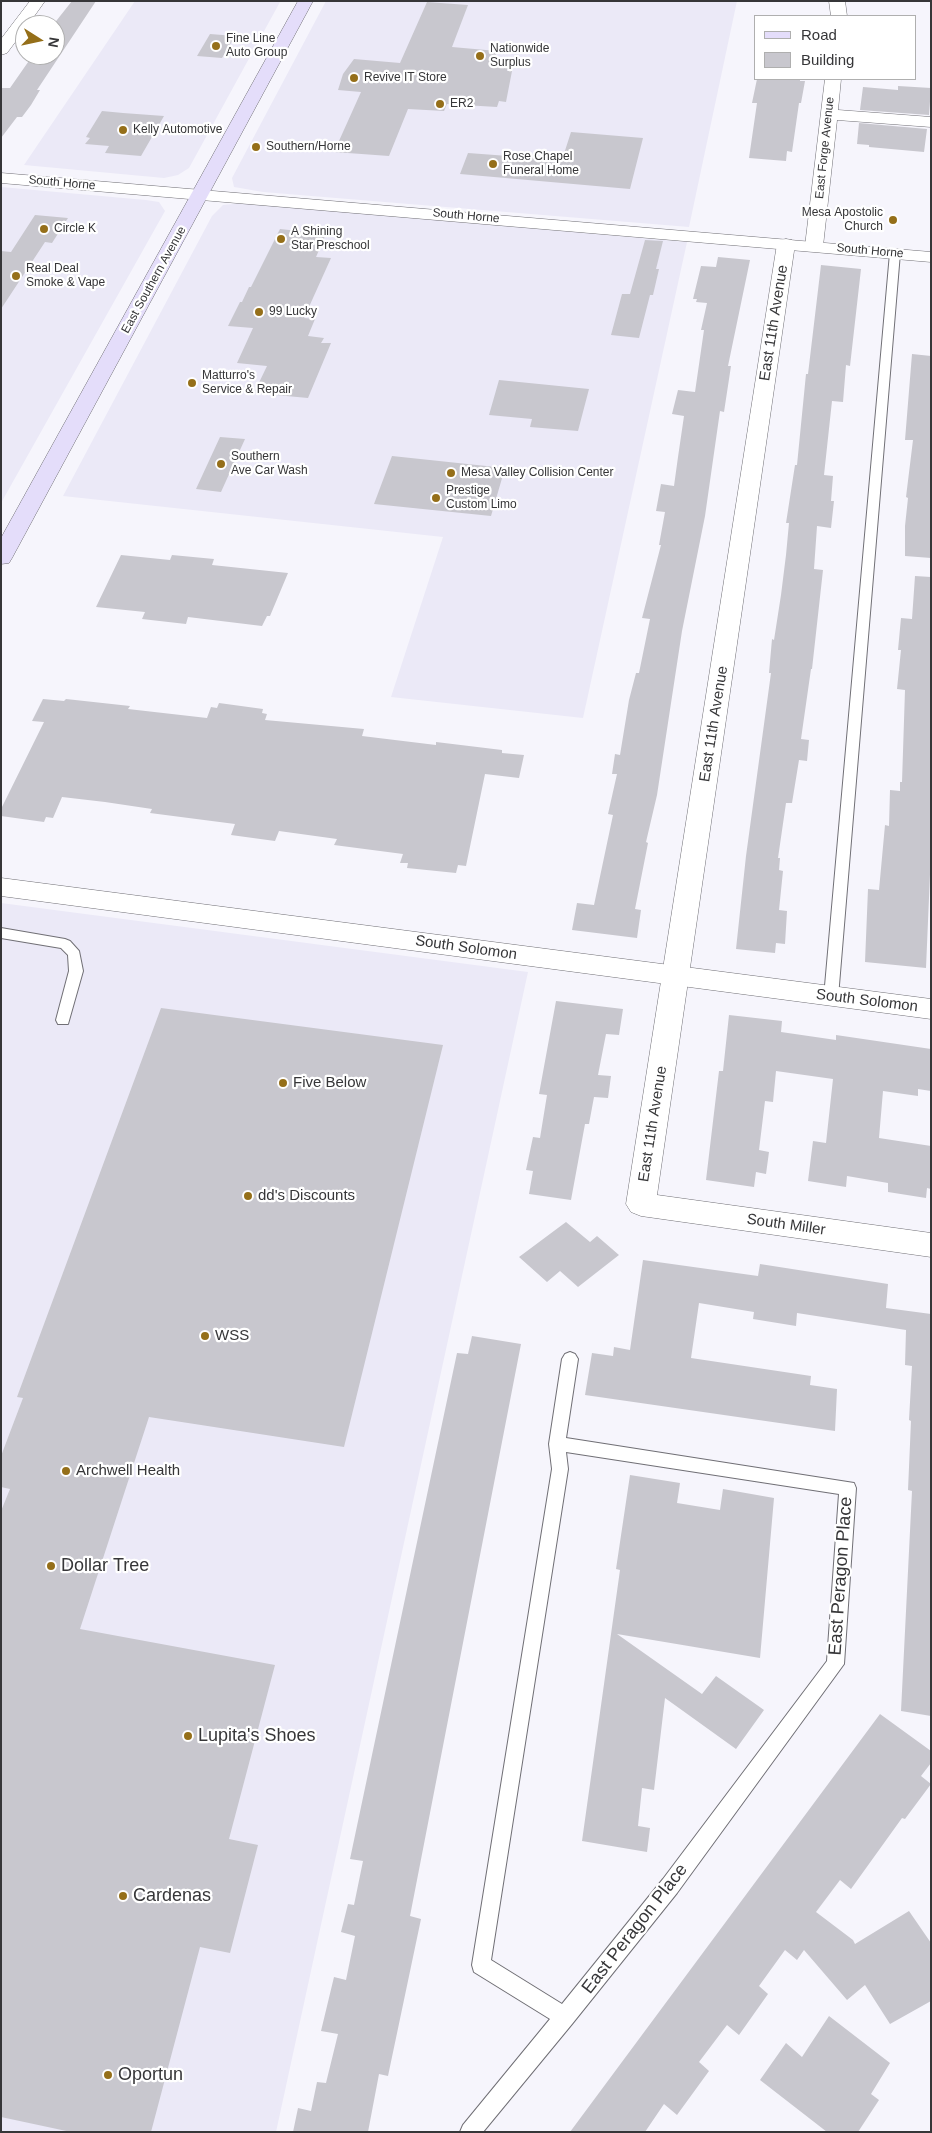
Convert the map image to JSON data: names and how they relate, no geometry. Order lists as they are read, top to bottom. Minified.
{"streets":{"main road":["East Southern Avenue"],"street":["East Forge Avenue","South Horne","East 11th Avenue","South Solomon","South Miller"],"lane":["East Peragon Place"]},"crossings":[["East Forge Avenue","South Horne"],["South Horne","East Southern Avenue"],["South Horne","East 11th Avenue"],["East 11th Avenue","South Solomon"],["East 11th Avenue","South Miller"]],"places":["Fine Line Auto Group","Nationwide Surplus","Revive IT Store","ER2","Kelly Automotive","Southern/Horne","Rose Chapel Funeral Home","Mesa Apostolic Church","Circle K","A Shining Star Preschool","Real Deal Smoke & Vape","99 Lucky","Matturro's Service & Repair","Southern Ave Car Wash","Mesa Valley Collision Center","Prestige Custom Limo","Five Below","dd's Discounts","WSS","Archwell Health","Dollar Tree","Lupita's Shoes","Cardenas","Oportun"],"legend":["Road","Building"],"north":"right"}
